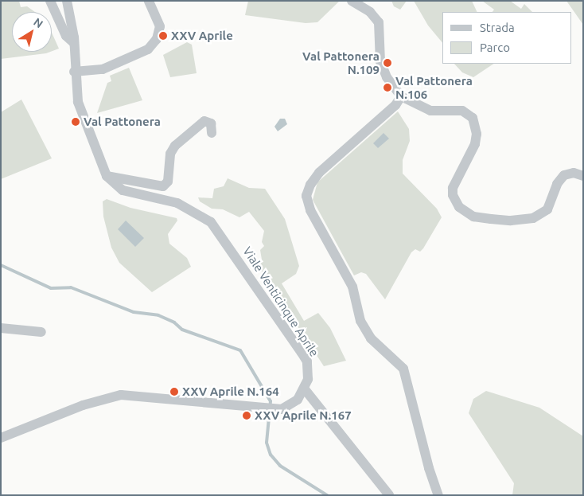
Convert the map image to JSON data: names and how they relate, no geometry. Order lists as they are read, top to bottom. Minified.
{"streets":{"street":["Viale Venticinque Aprile"]},"places":["XXV Aprile","Val Pattonera N.109","Val Pattonera N.106","Val Pattonera","XXV Aprile N.164","XXV Aprile N.167"],"legend":["Strada","Parco"],"north":"top right"}
